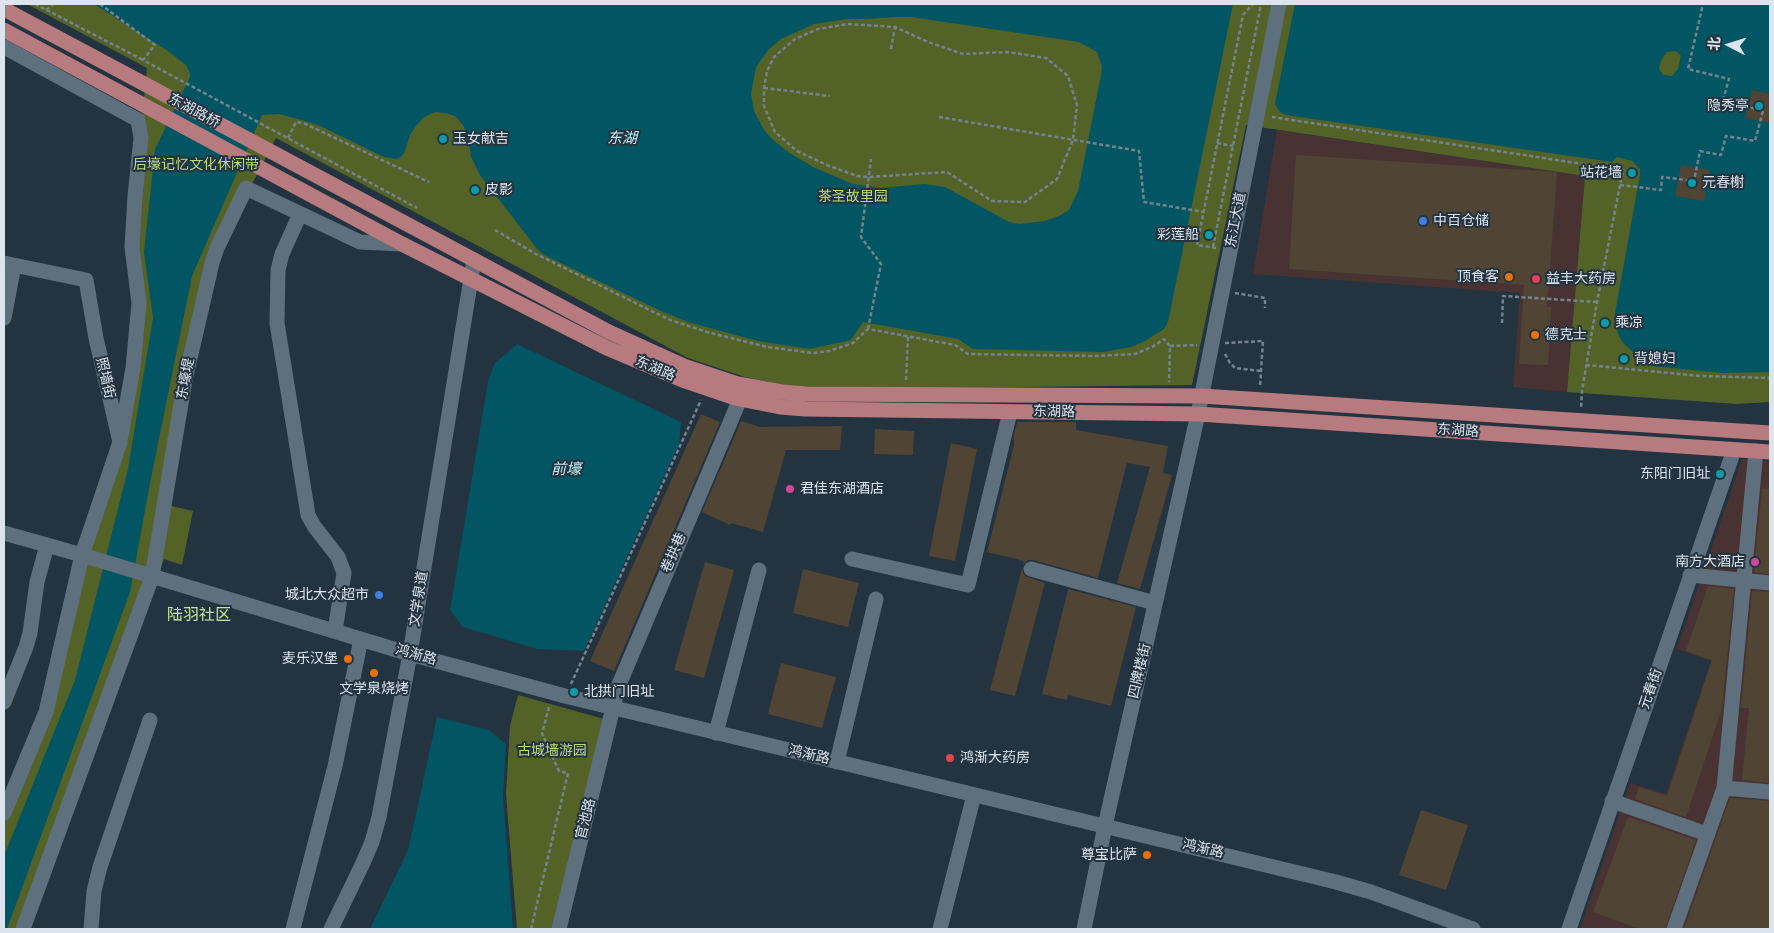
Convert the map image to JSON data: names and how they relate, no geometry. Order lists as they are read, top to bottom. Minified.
{"streets":{"main road":["东湖路桥","东湖路"],"street":["东江大道","照墙街","东壕堤","卷拱巷","文学泉道","鸿渐路","四牌楼街","元春街","官池路"]},"crossings":[["东湖路桥","东湖路"],["东江大道","东湖路"],["东江大道","四牌楼街"],["东湖路","卷拱巷"],["东湖路","文学泉道"],["东湖路","四牌楼街"],["东湖路","元春街"],["东壕堤","鸿渐路"],["卷拱巷","鸿渐路"],["卷拱巷","官池路"],["文学泉道","鸿渐路"],["鸿渐路","四牌楼街"],["鸿渐路","官池路"]],"districts":["陆羽社区"],"water":["东湖","前壕"],"parks":["后壕记忆文化休闲带","茶圣故里园","古城墙游园"],"places":["隐秀亭","玉女献吉","站花墙","元春榭","皮影","中百仓储","彩莲船","顶食客","益丰大药房","乘凉","德克士","背媳妇","东阳门旧址","君佳东湖酒店","南方大酒店","城北大众超市","麦乐汉堡","文学泉烧烤","北拱门旧址","鸿渐大药房","尊宝比萨"],"north":"left"}
